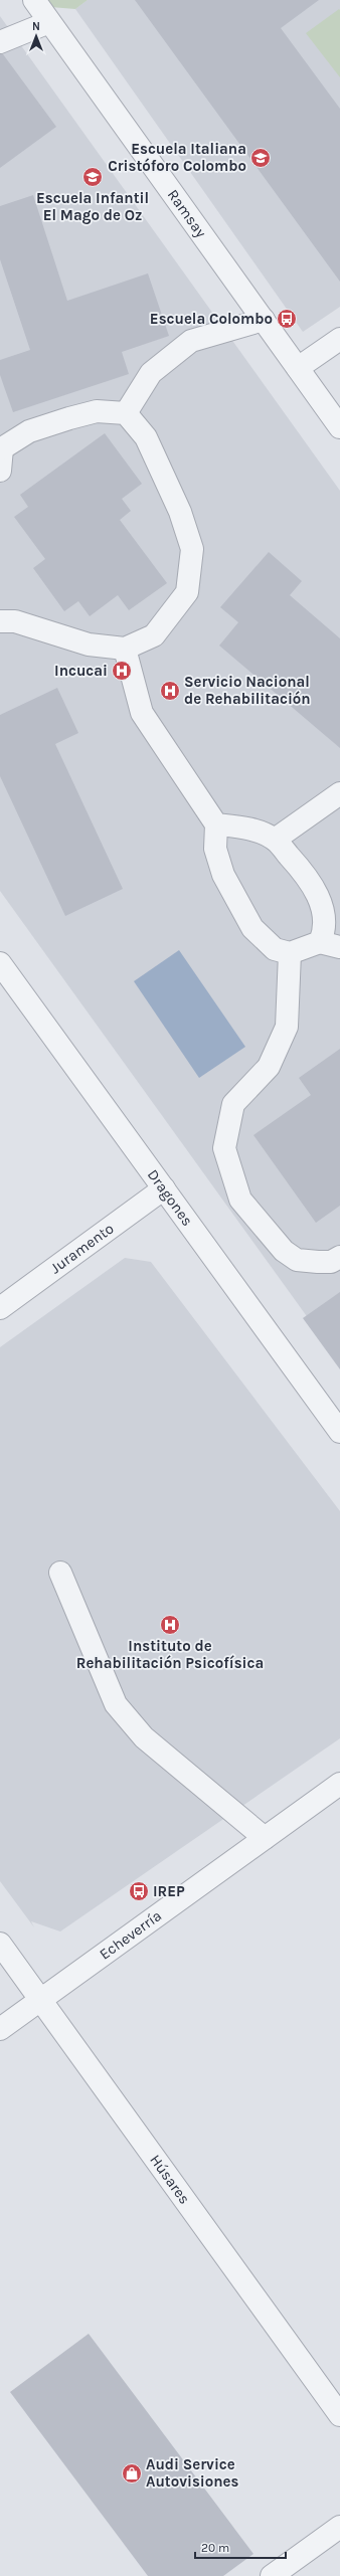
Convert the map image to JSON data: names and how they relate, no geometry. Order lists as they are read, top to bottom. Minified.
{"streets":{"street":["Ramsay","Dragones","Juramento","Echeverría","Húsares"]},"crossings":[["Dragones","Juramento"],["Echeverría","Húsares"]],"places":{"school or university":["Escuela Italiana Cristóforo Colombo","Escuela Infantil El Mago de Oz"],"bus stop":["Escuela Colombo","IREP"],"hospital":["Incucai","Servicio Nacional de Rehabilitación","Instituto de Rehabilitación Psicofísica"],"shop":["Audi Service Autovisiones"]},"scale_bar":"20 m","north":"top"}
